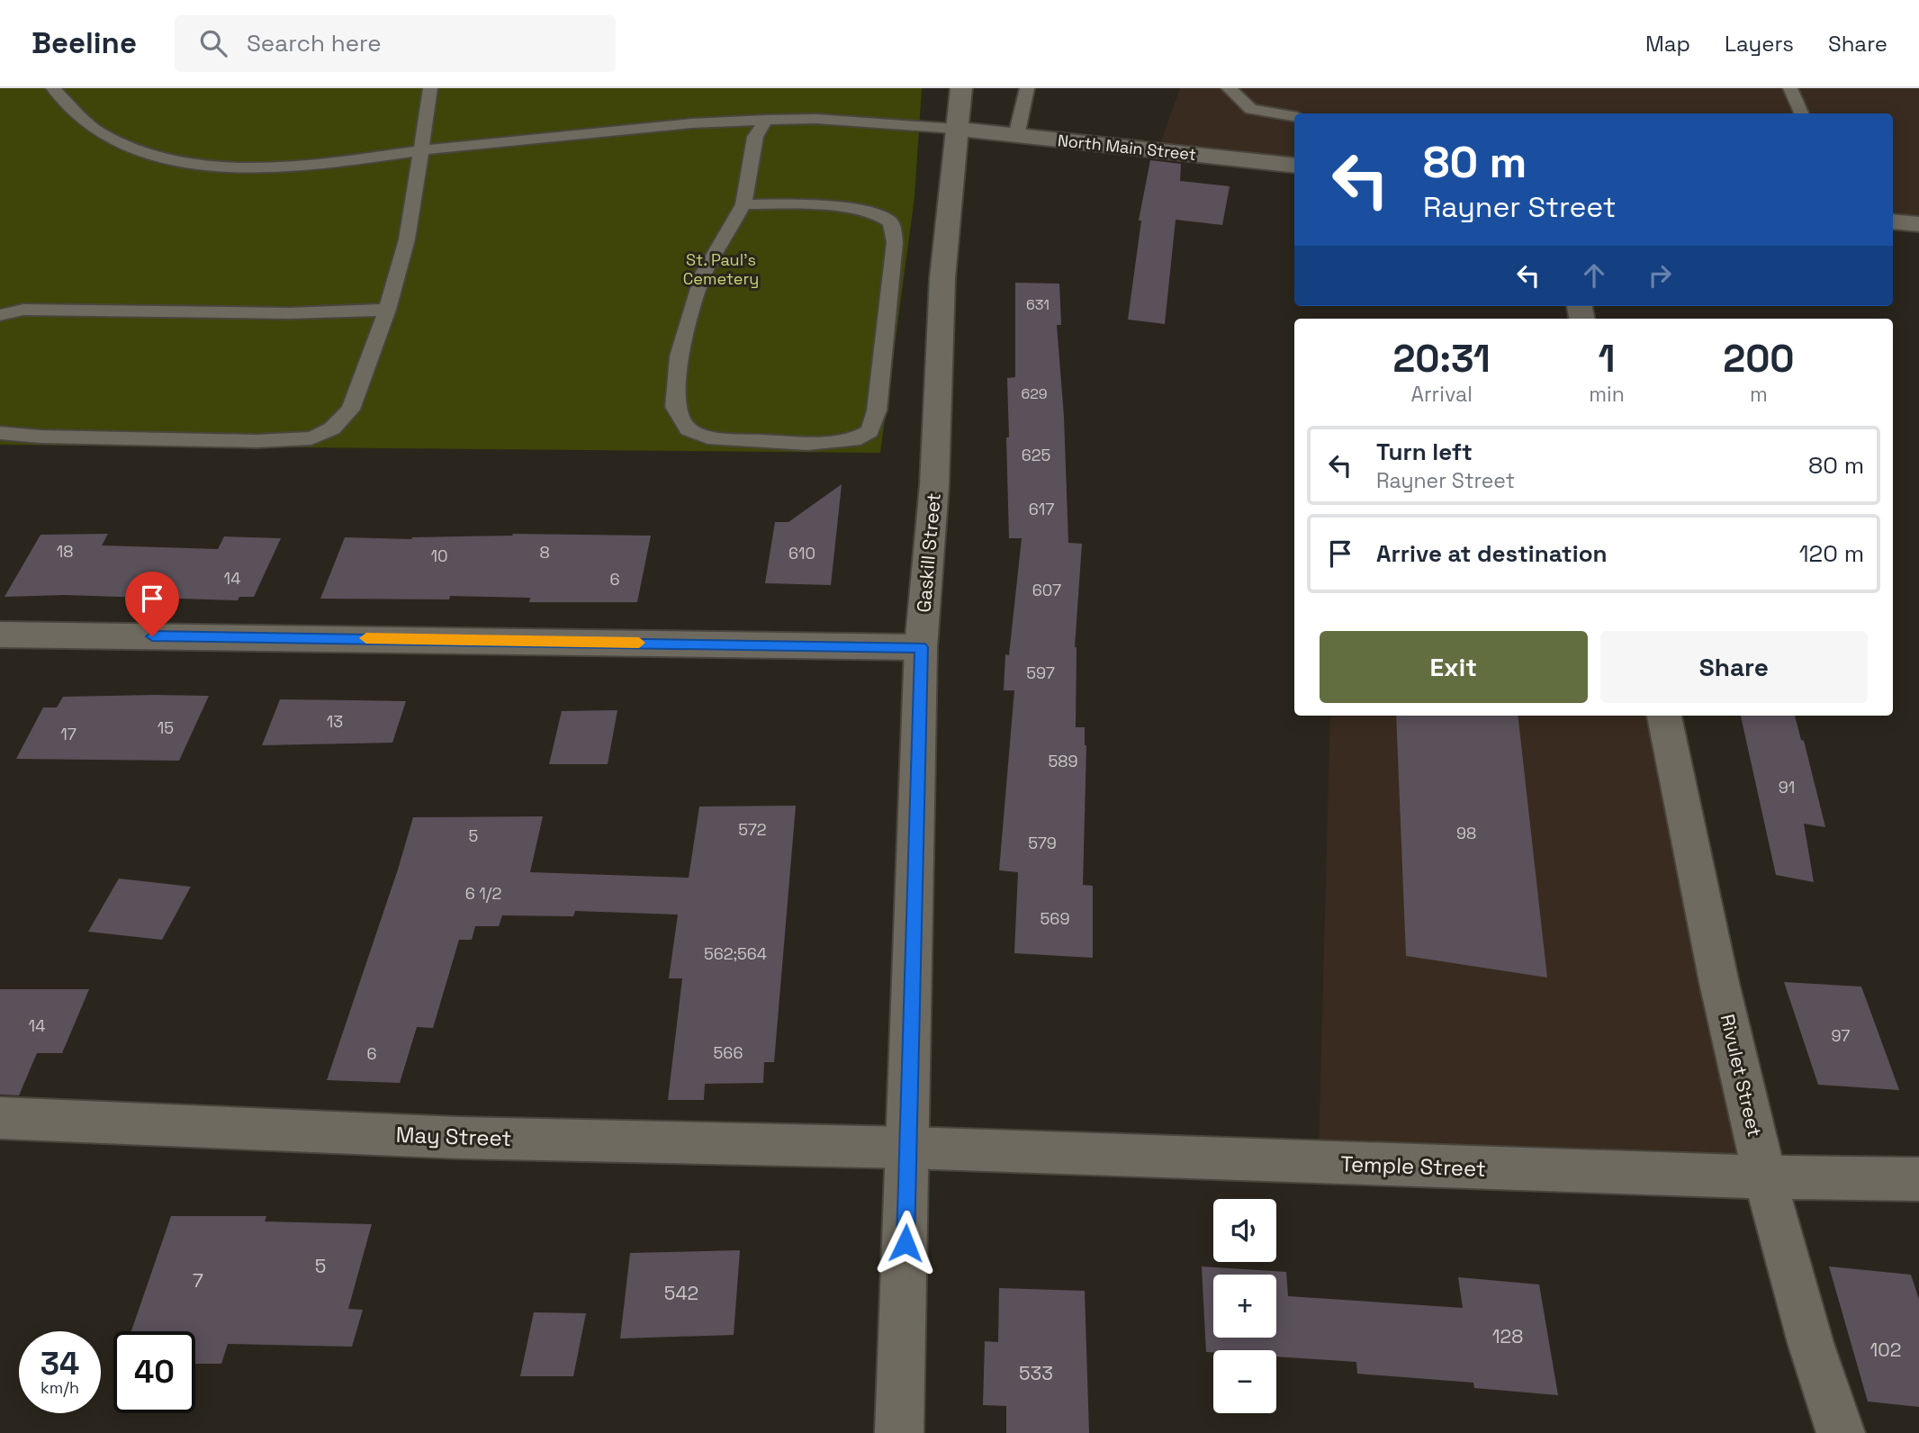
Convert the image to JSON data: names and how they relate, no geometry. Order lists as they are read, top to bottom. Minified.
{"streets":{"street":["North Main Street","Gaskill Street","Rivulet Street","May Street","Temple Street"]},"crossings":[["North Main Street","Gaskill Street"],["Gaskill Street","May Street"],["Gaskill Street","Temple Street"],["Rivulet Street","Temple Street"],["May Street","Temple Street"]],"parks":["St. Paul's Cemetery"],"house_numbers":["631","629","625","617","18","8","610","10","14","6","607","597","13","15","17","589","91","572","98","5","579","6 1/2","569","562;564","14","97","566","6","5","7","542","128","102","533"],"page":{"header":"Beeline","search":"Search here","nav":["Map","Layers","Share"],"turn":["80 m","Rayner Street"],"eta":["20:31","Arrival","1","min","200","m"],"list":[{"name":"Turn left","note":"Rayner Street","value":"80 m"},{"name":"Arrive at destination","value":"120 m"}],"buttons":["Exit","Share"],"map_buttons":["+","−"],"speed":"34 km/h","limit":"40"}}
